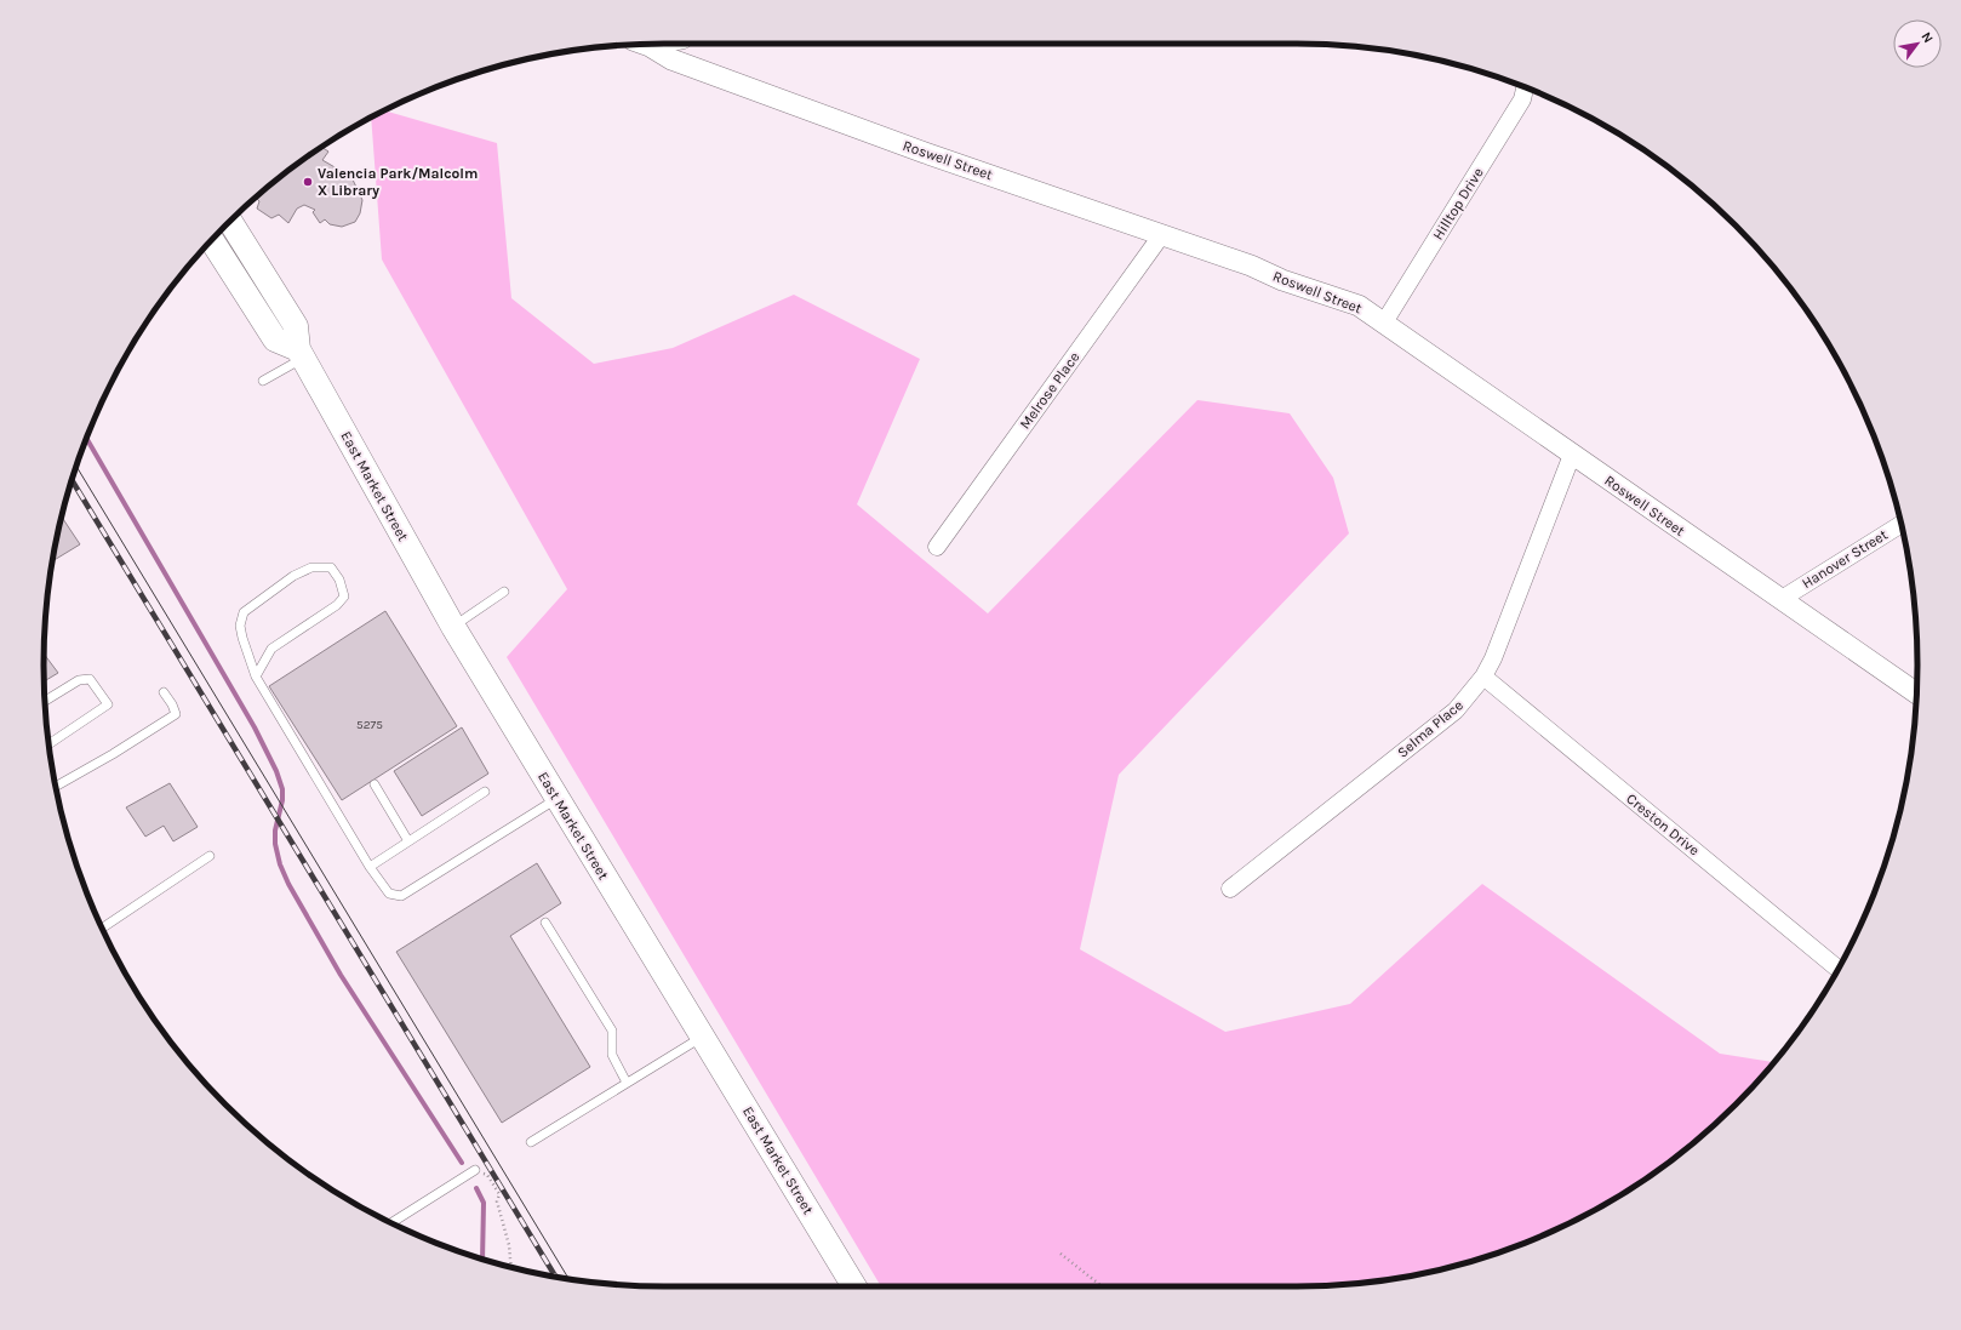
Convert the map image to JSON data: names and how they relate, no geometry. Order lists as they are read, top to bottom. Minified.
{"streets":{"main road":["East Market Street"],"street":["Roswell Street","Hilltop Drive","Melrose Place","Hanover Street","Selma Place","Creston Drive"]},"crossings":[["Roswell Street","Hilltop Drive"],["Roswell Street","Melrose Place"],["Roswell Street","Hanover Street"],["Roswell Street","Selma Place"],["Selma Place","Creston Drive"]],"places":["Valencia Park/Malcolm X Library"],"house_numbers":["5275"],"north":"top right"}
